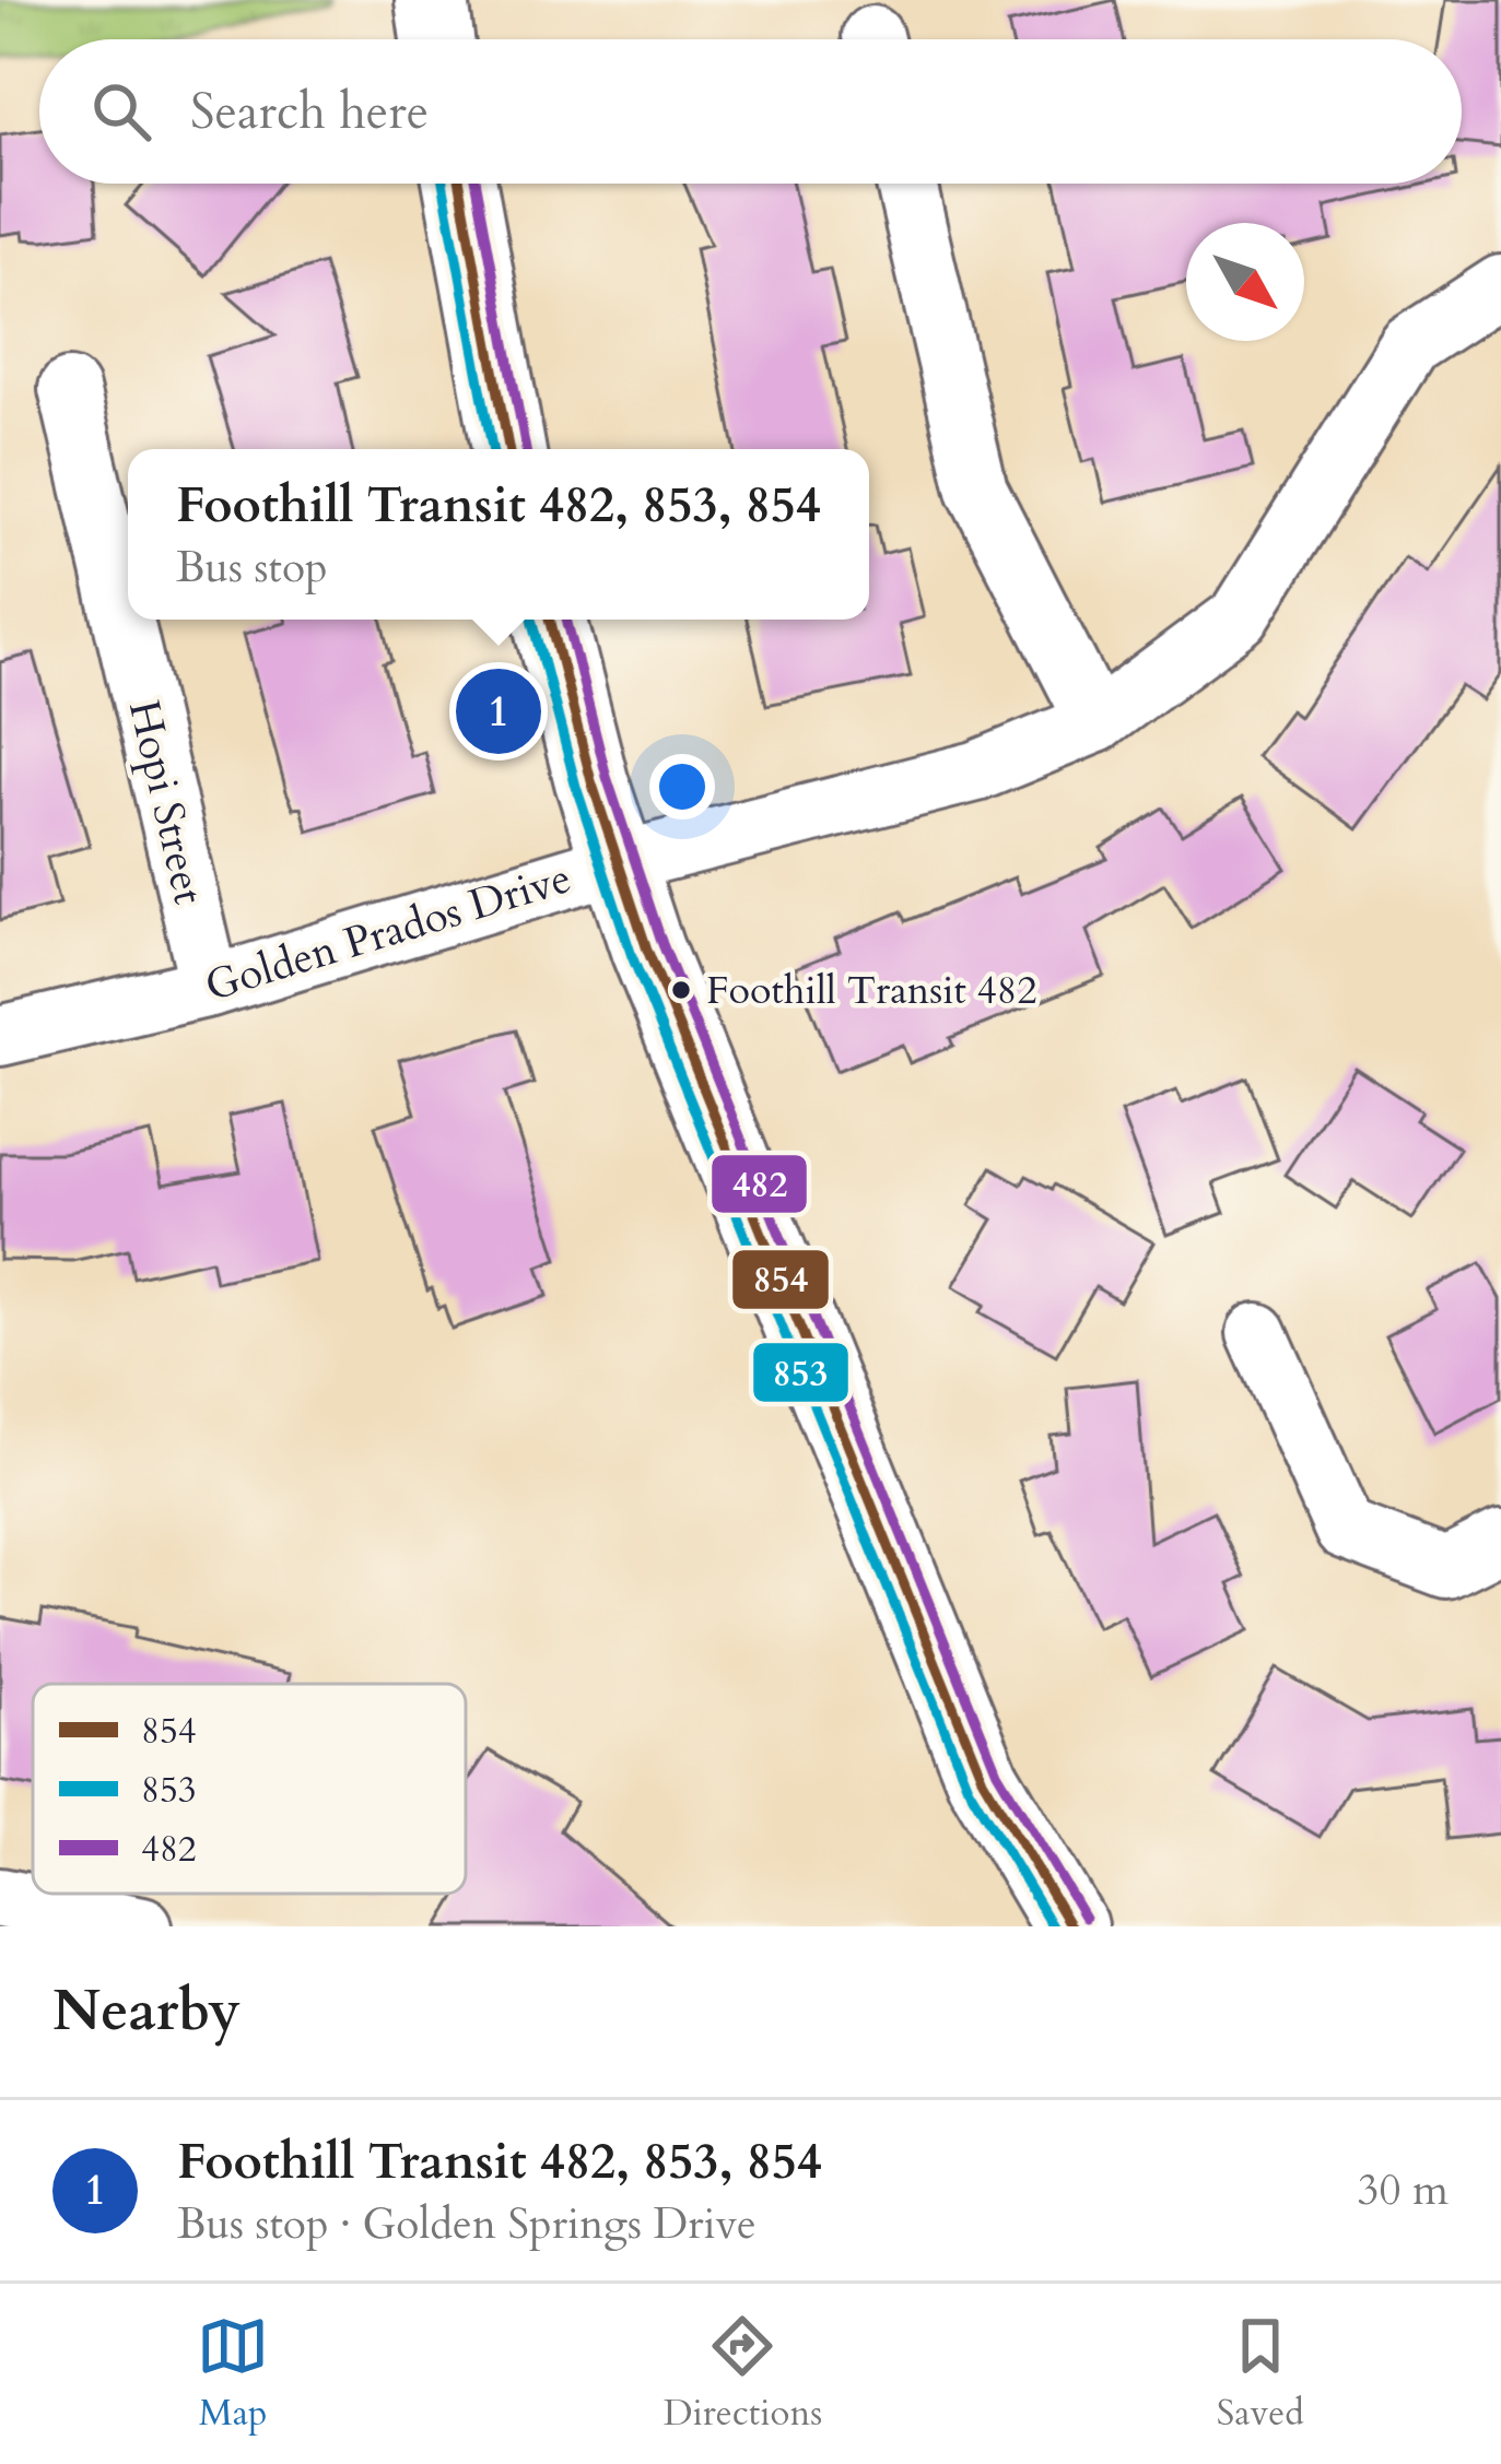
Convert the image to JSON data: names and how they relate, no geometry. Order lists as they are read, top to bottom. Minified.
{"streets":{"street":["Hopi Street","Golden Prados Drive"]},"crossings":[["Hopi Street","Golden Prados Drive"]],"places":["Foothill Transit 482"],"lines":["transit line 854","transit line 853","transit line 482"],"legend":["854","853","482"],"north":"bottom right","page":{"search":"Search here","popup":["Foothill Transit 482, 853, 854","Bus stop"],"pins":"1","heading":"Nearby","list":[{"mark":"1","name":"Foothill Transit 482, 853, 854","note":"Bus stop · Golden Springs Drive","value":"30 m"}],"nav":["Map","Directions","Saved"]}}
